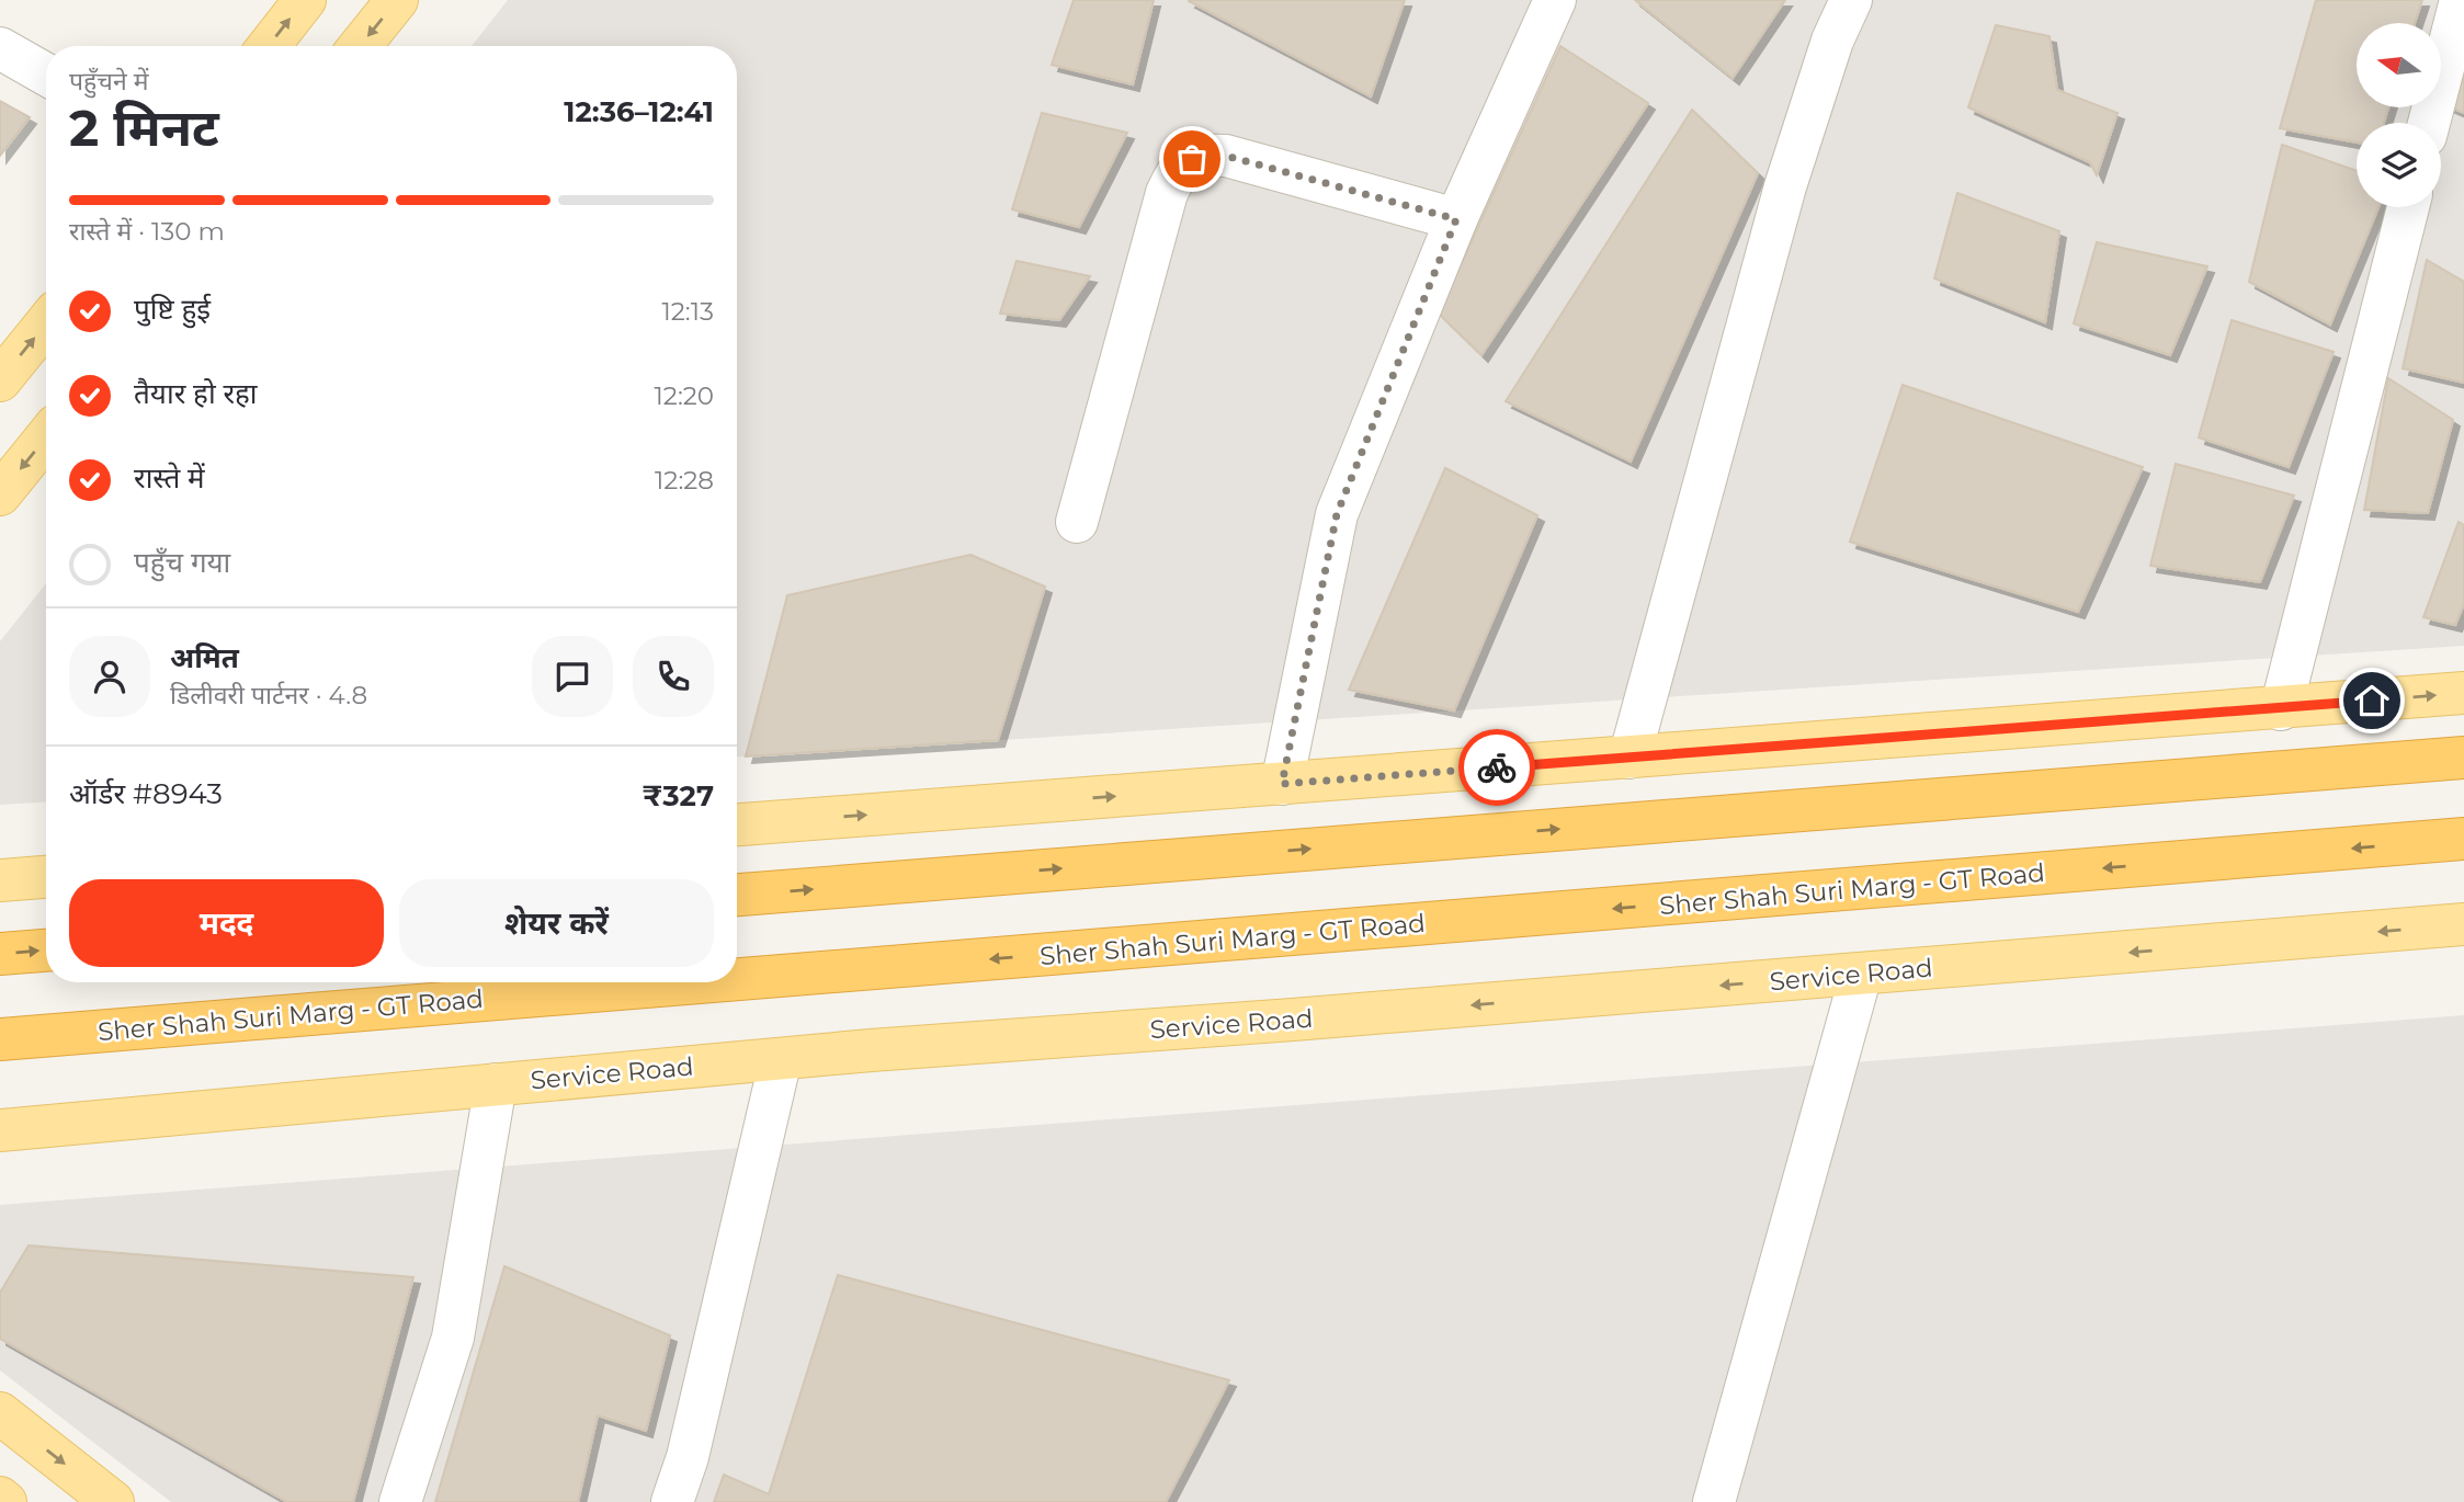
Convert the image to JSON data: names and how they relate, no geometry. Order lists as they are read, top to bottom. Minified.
{"streets":{"highway":["Sher Shah Suri Marg - GT Road"],"main road":["Service Road"]},"north":"left","page":{"heading":["2 मिनट","पहुँचने में","12:36–12:41"],"panel":["अमित","डिलीवरी पार्टनर · 4.8","ऑर्डर #8943","₹327"],"bar":"रास्ते में · 130 m","list":[["पुष्टि हुई","12:13"],["तैयार हो रहा","12:20"],["रास्ते में","12:28"],"पहुँच गया"],"buttons":["मदद","शेयर करें"]}}
